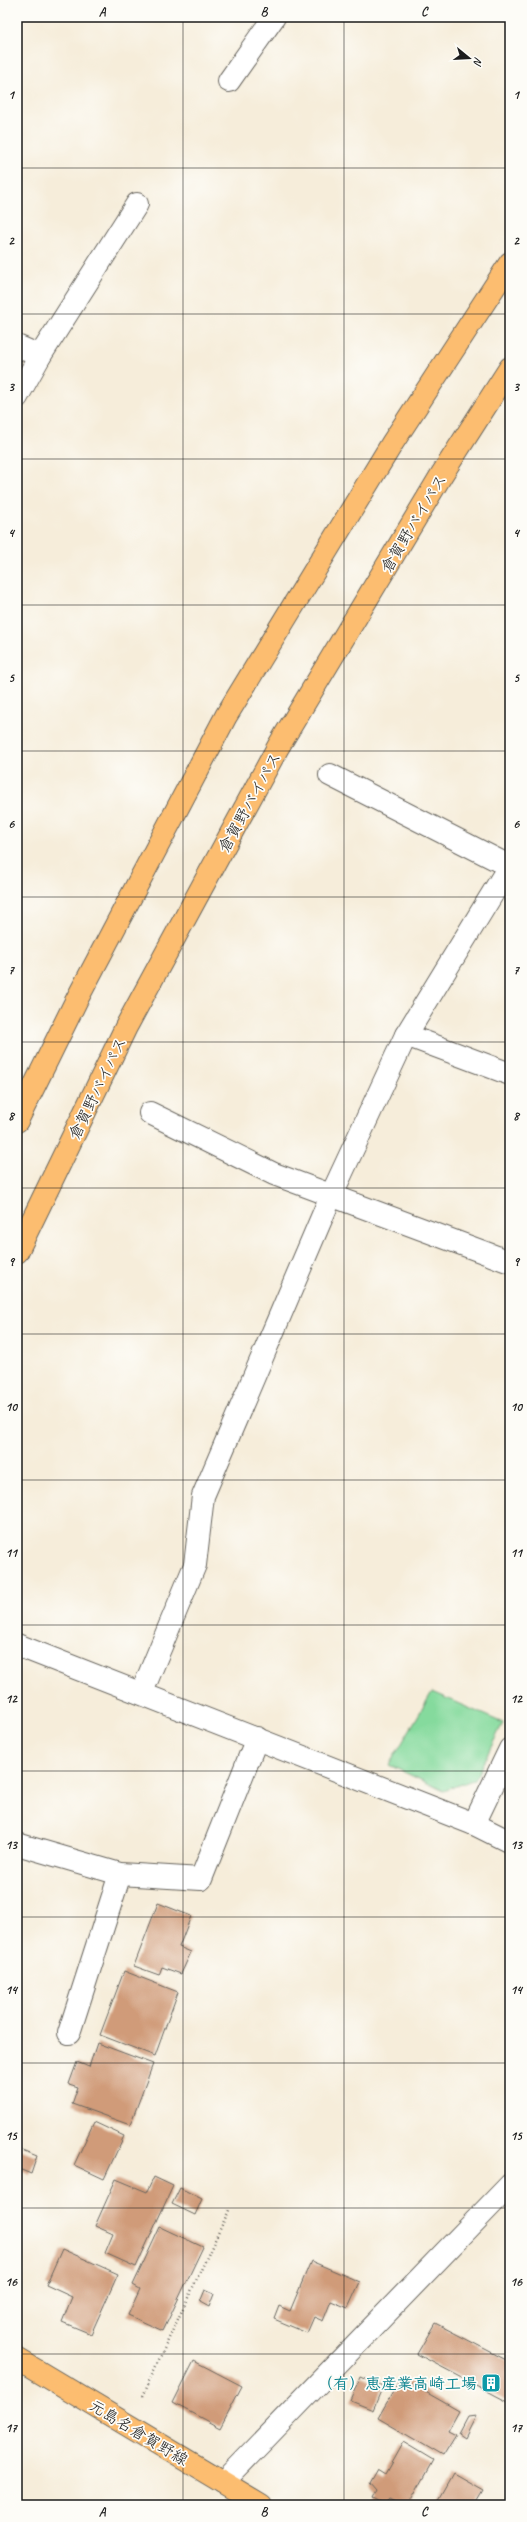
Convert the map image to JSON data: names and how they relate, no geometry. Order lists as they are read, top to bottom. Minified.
{"streets":{"main road":["倉賀野バイパス","元島名倉賀野線"]},"places":{"building":["（有）恵産業高崎工場"]},"north":"right","grid":{"columns":["A","B","C"],"rows":["1","2","3","4","5","6","7","8","9","10","11","12","13","14","15","16","17"]}}
